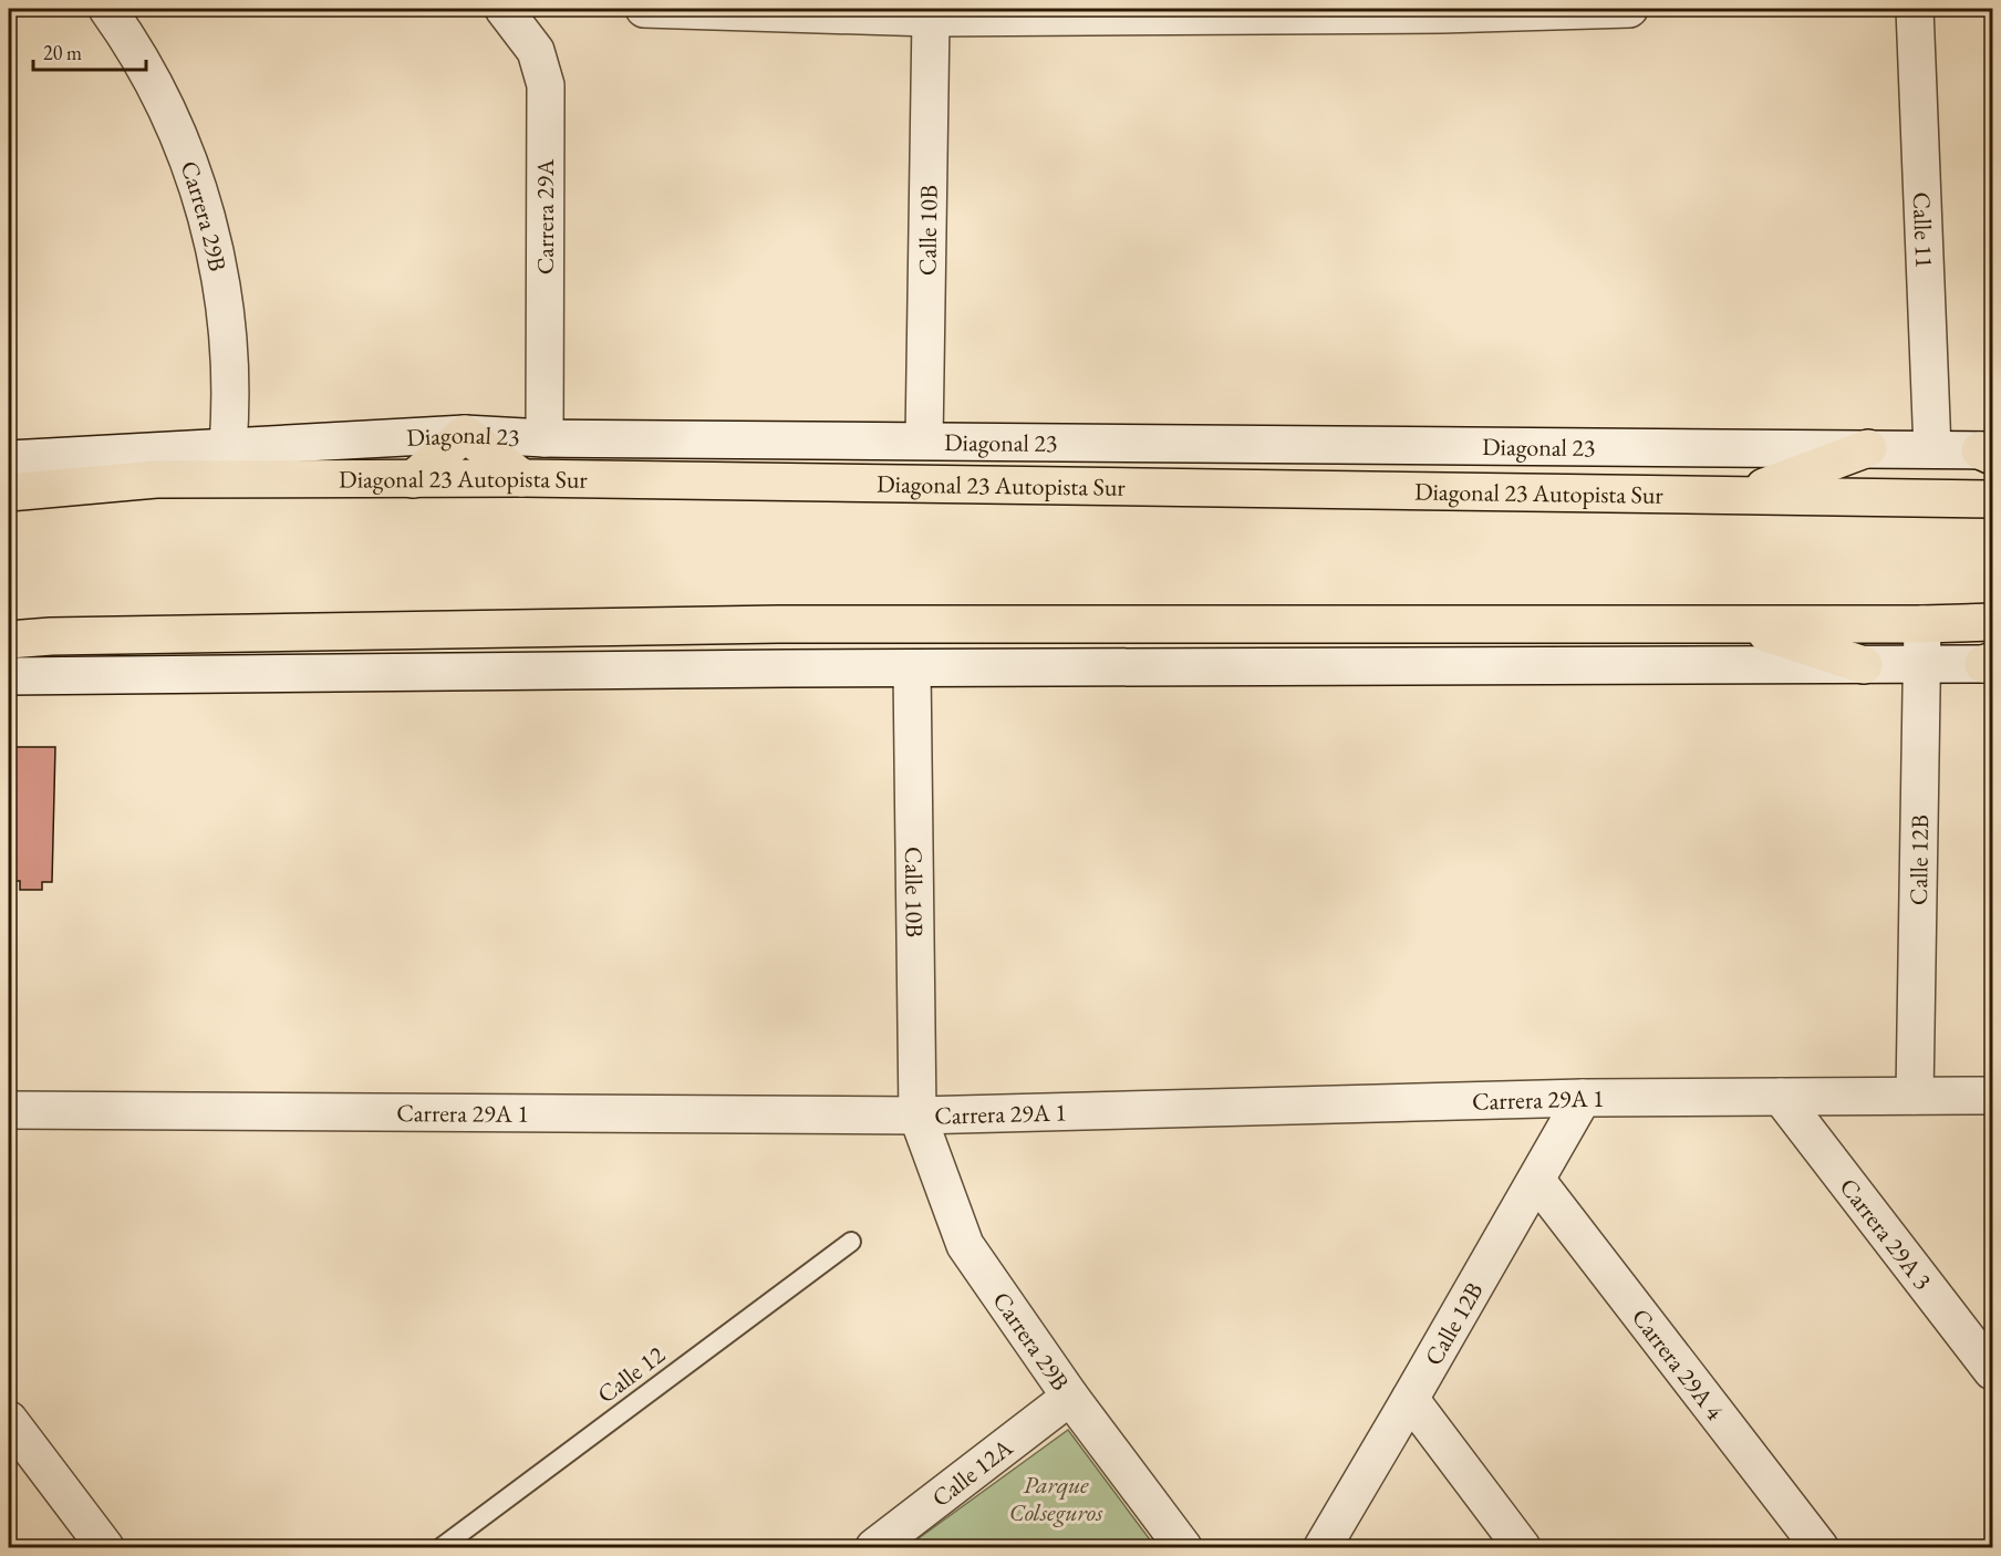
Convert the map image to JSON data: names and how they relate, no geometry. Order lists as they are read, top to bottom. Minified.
{"streets":{"main road":["Diagonal 23 Autopista Sur"],"street":["Carrera 29B","Carrera 29A","Calle 10B","Calle 11","Diagonal 23","Calle 12B","Carrera 29A 1","Carrera 29A 3","Carrera 29A 4","Calle 12A"],"lane":["Calle 12"]},"crossings":[["Carrera 29B","Calle 10B"],["Carrera 29B","Diagonal 23"],["Carrera 29B","Carrera 29A 1"],["Carrera 29B","Calle 12A"],["Carrera 29A","Diagonal 23"],["Calle 10B","Diagonal 23"],["Calle 10B","Carrera 29A 1"],["Calle 11","Diagonal 23"],["Calle 12B","Carrera 29A 1"],["Calle 12B","Carrera 29A 4"],["Carrera 29A 1","Carrera 29A 3"]],"parks":["Parque Colseguros"],"scale_bar":"20 m"}
